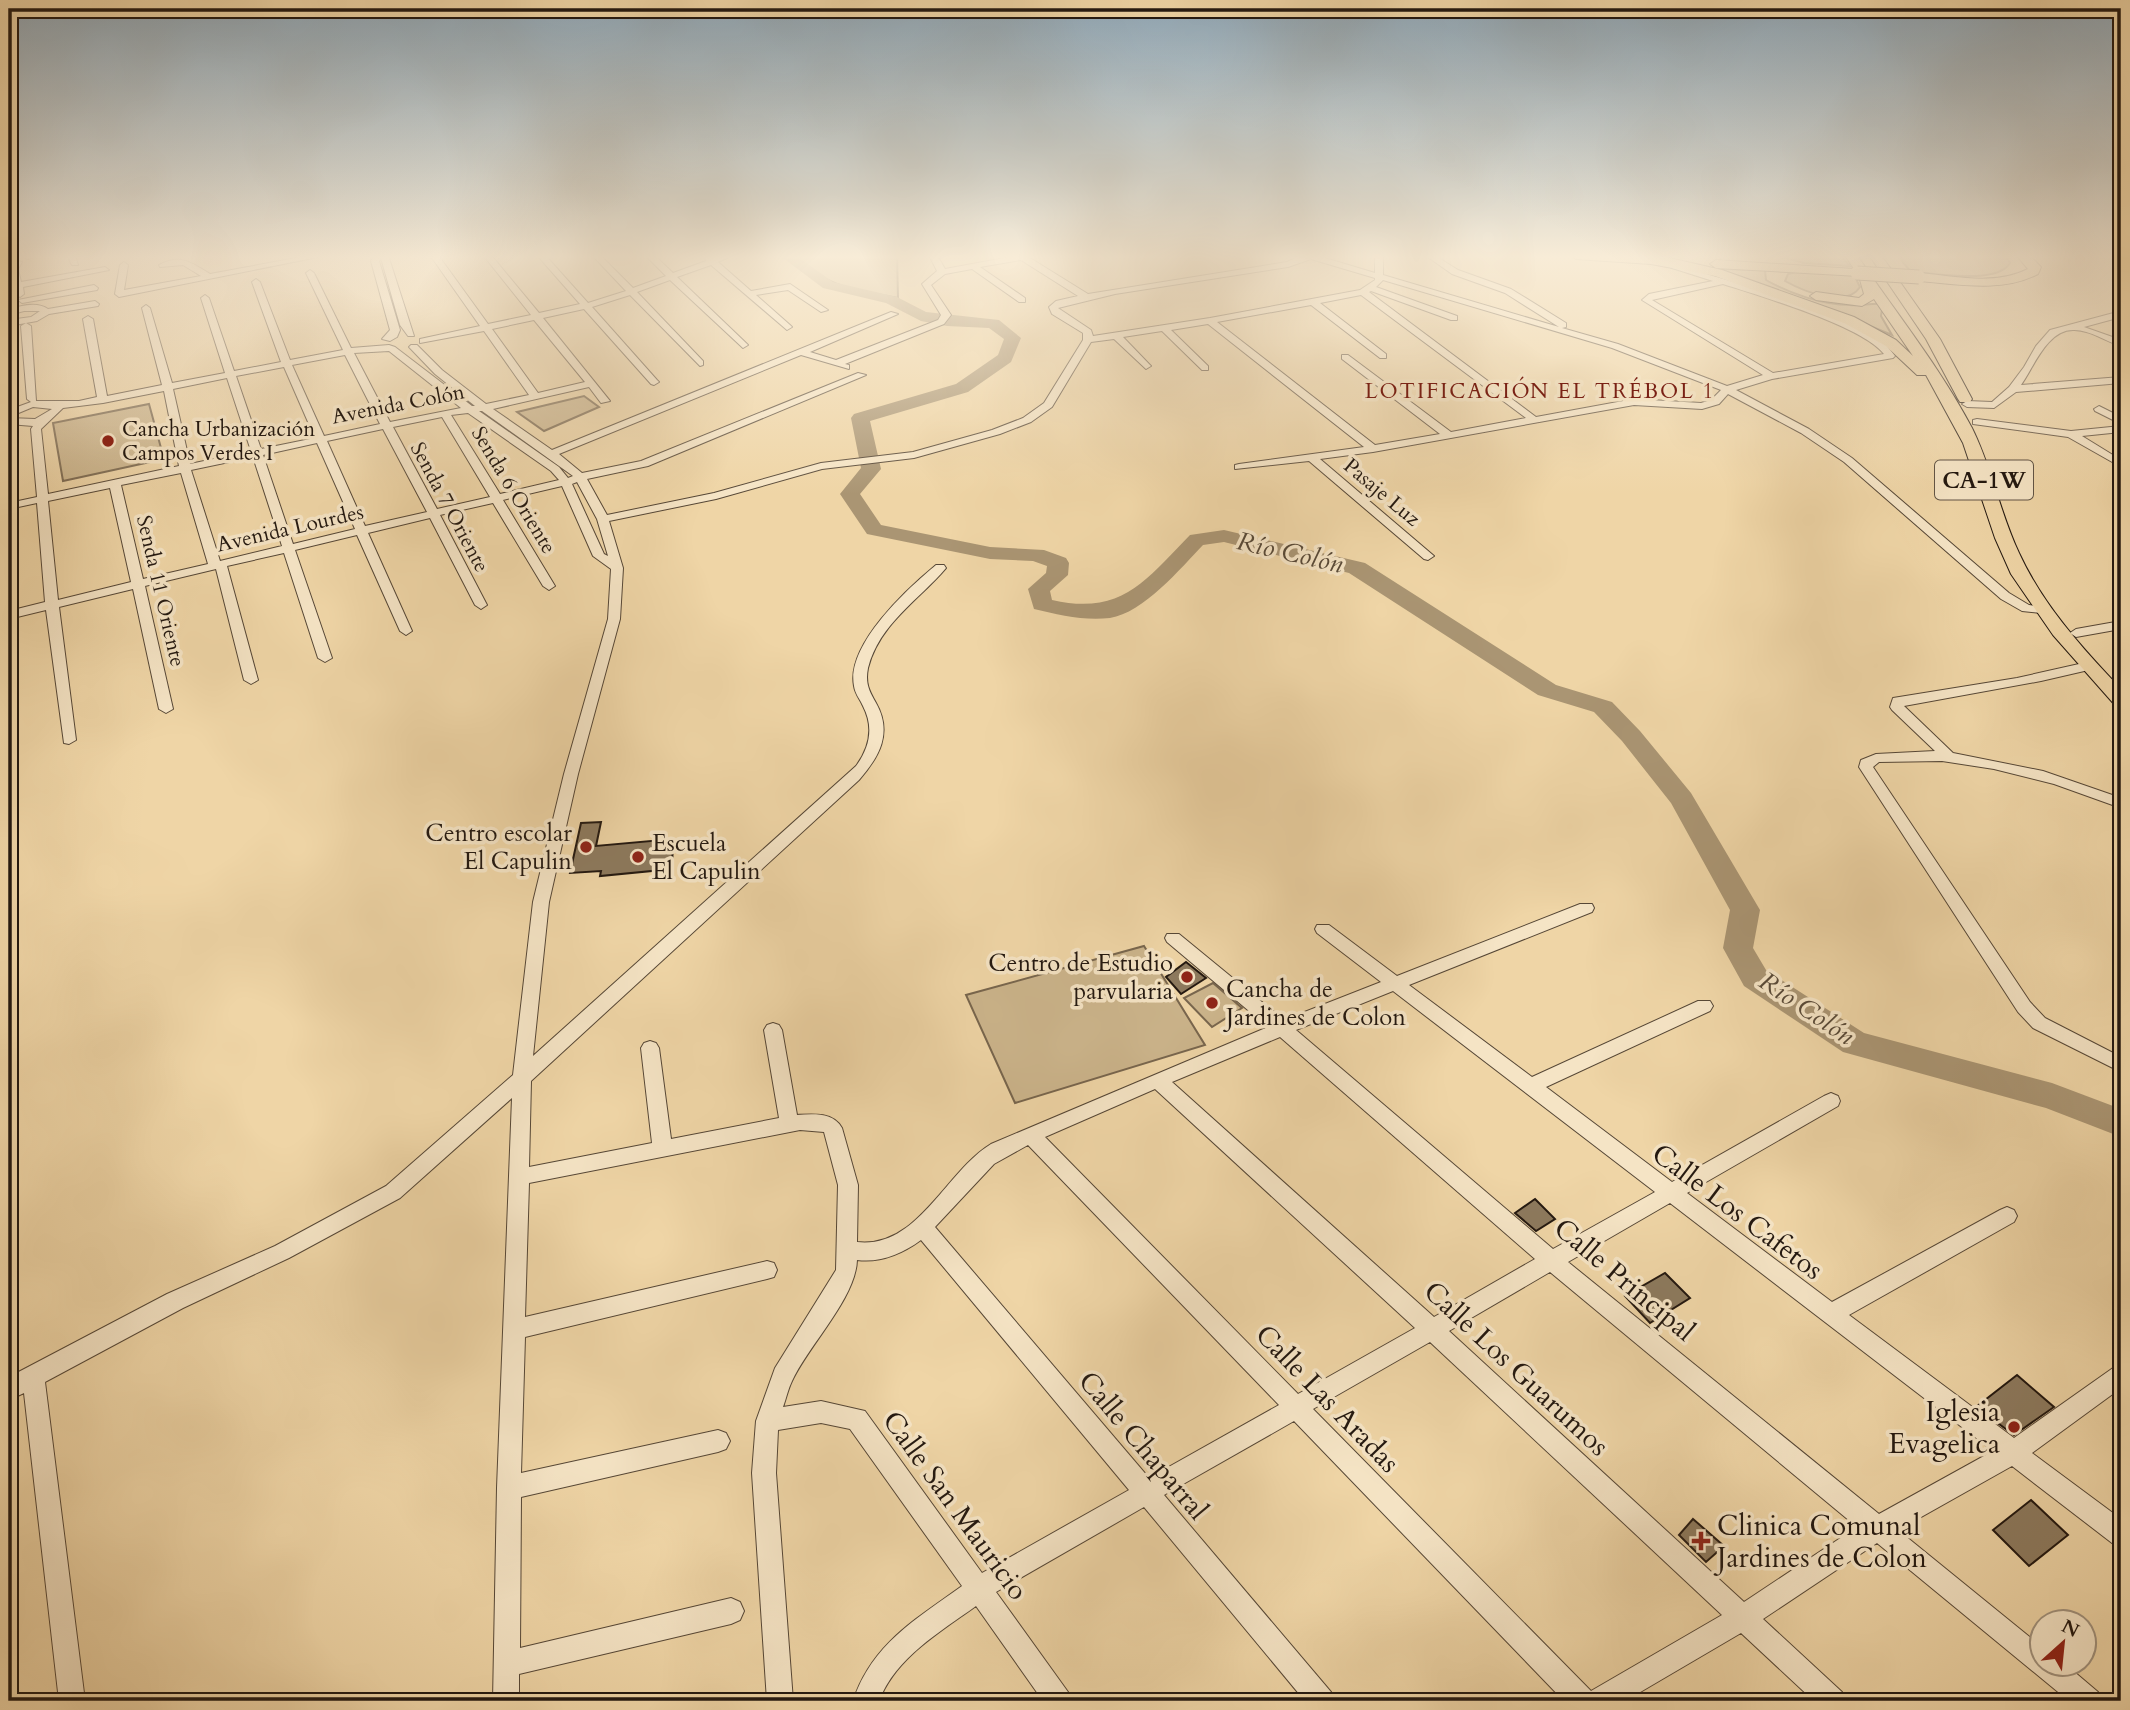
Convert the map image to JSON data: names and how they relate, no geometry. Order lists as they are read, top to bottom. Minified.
{"streets":{"highway":["CA-1W"],"street":["Avenida Colón","Senda 6 Oriente","Pasaje Luz","Senda 7 Oriente","Avenida Lourdes","Senda 11 Oriente","Calle Los Cafetos","Calle Principal","Calle Los Guarumos","Calle Las Aradas","Calle Chaparral","Calle San Mauricio"]},"crossings":[["Avenida Colón","Senda 6 Oriente"],["Avenida Colón","Senda 7 Oriente"],["Avenida Colón","Senda 11 Oriente"],["Senda 6 Oriente","Avenida Lourdes"],["Senda 7 Oriente","Avenida Lourdes"],["Avenida Lourdes","Senda 11 Oriente"]],"districts":["LOTIFICACIÓN EL TRÉBOL 1"],"water":["Río Colón"],"places":{"other":["Cancha Urbanización Campos Verdes I","Centro escolar El Capulin","Escuela El Capulin","Centro de Estudio parvularia","Cancha de Jardines de Colon","Iglesia Evagelica"],"health":["Clinica Comunal Jardines de Colon"]},"north":"top right"}
